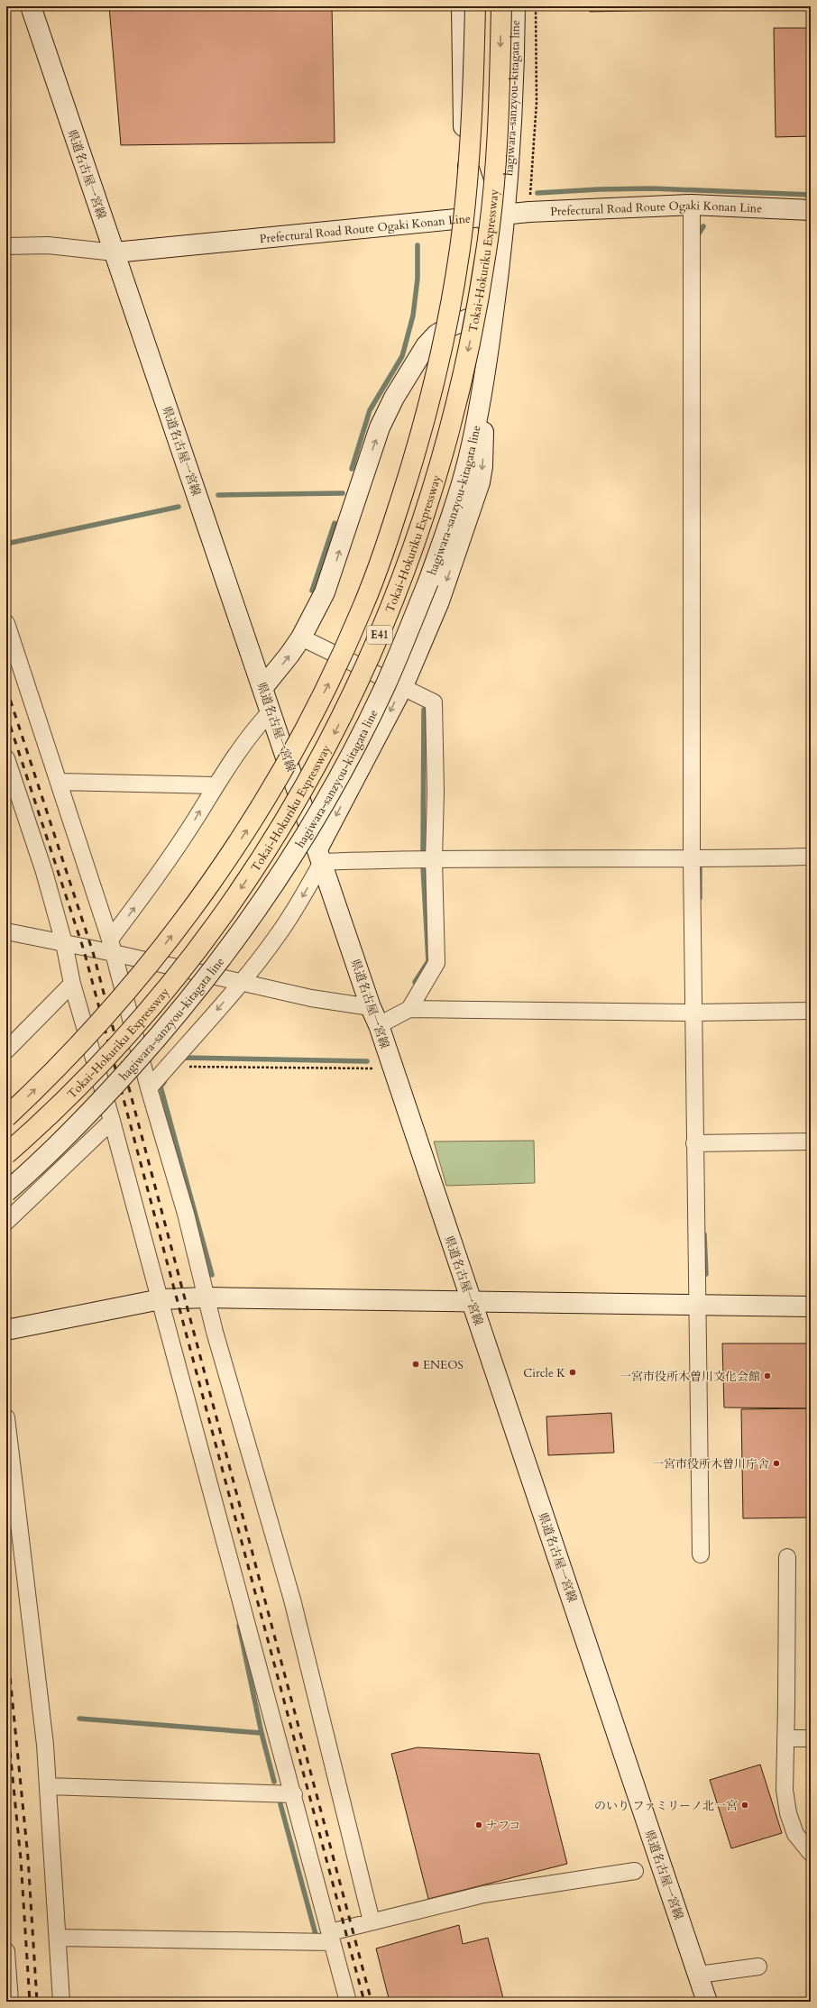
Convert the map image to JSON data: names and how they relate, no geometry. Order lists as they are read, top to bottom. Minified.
{"streets":{"highway":["Tokai-Hokuriku Expressway","E41"],"main road":["hagiwara-sanzyou-kitagata line","県道名古屋一宮線","Prefectural Road Route Ogaki Konan Line"]},"crossings":[["hagiwara-sanzyou-kitagata line","Prefectural Road Route Ogaki Konan Line"],["県道名古屋一宮線","Prefectural Road Route Ogaki Konan Line"]],"places":["ENEOS","Circle K","一宮市役所木曽川文化会館","一宮市役所木曽川庁舎","のいり ファミリーノ北一宮","ナフコ"]}
